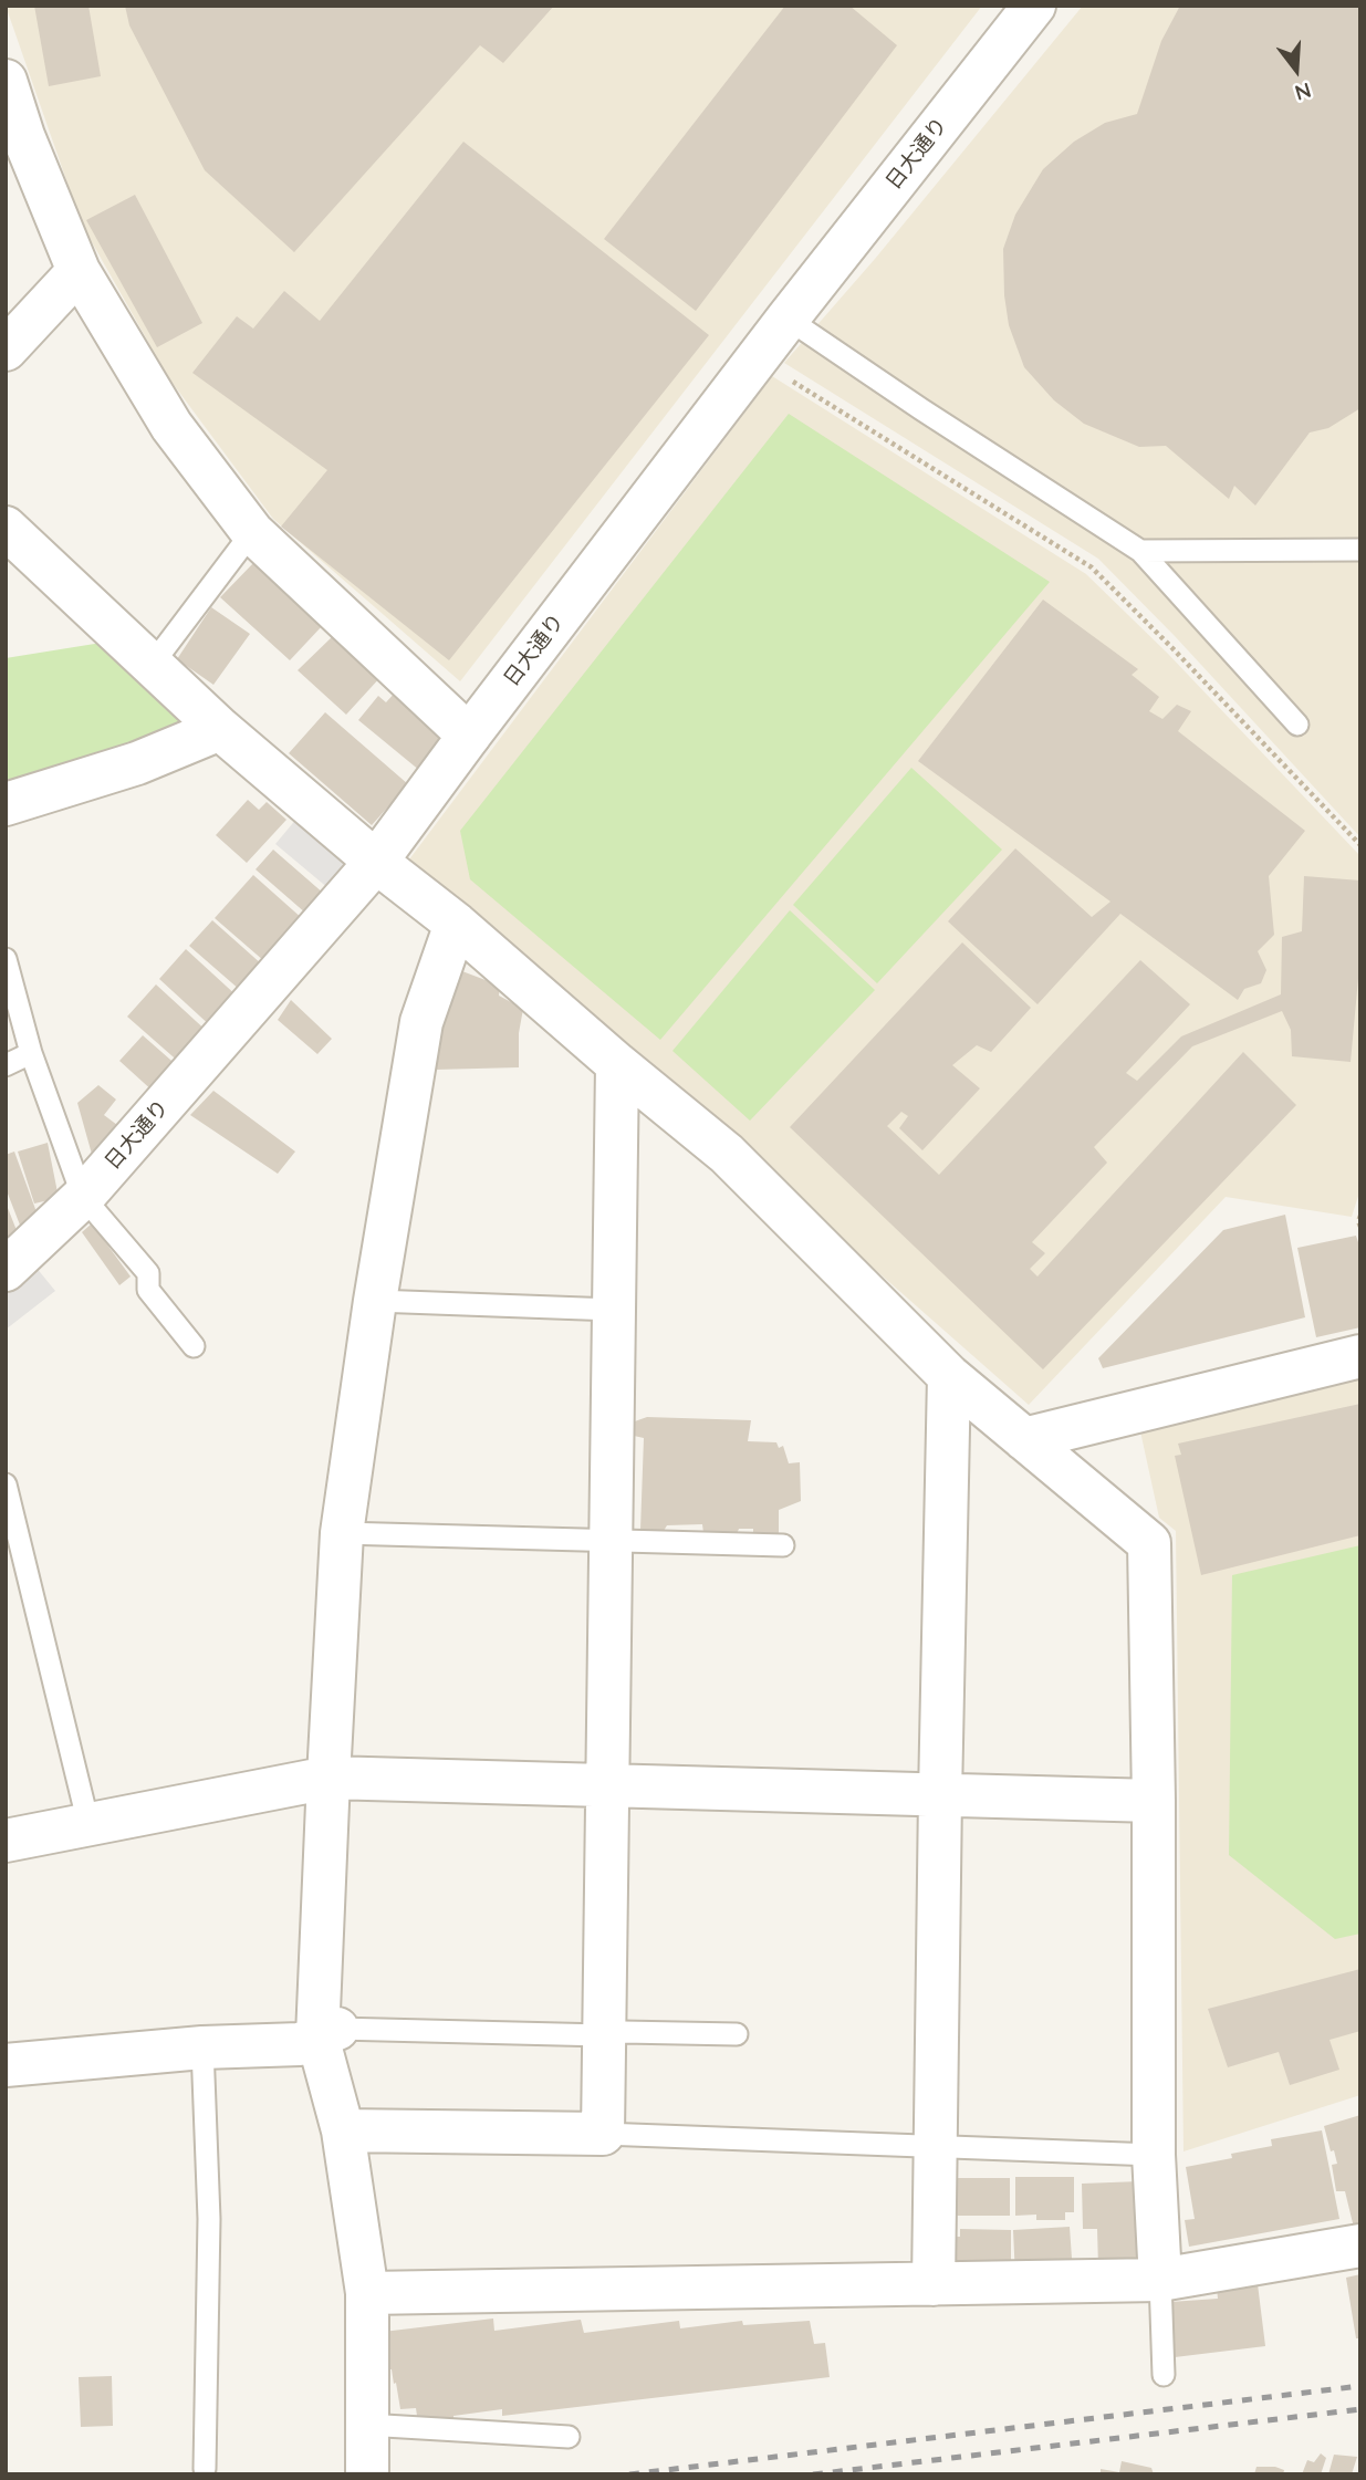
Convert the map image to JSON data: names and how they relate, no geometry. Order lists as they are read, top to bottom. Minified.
{"streets":{"street":["日大通り"]},"north":"bottom"}
